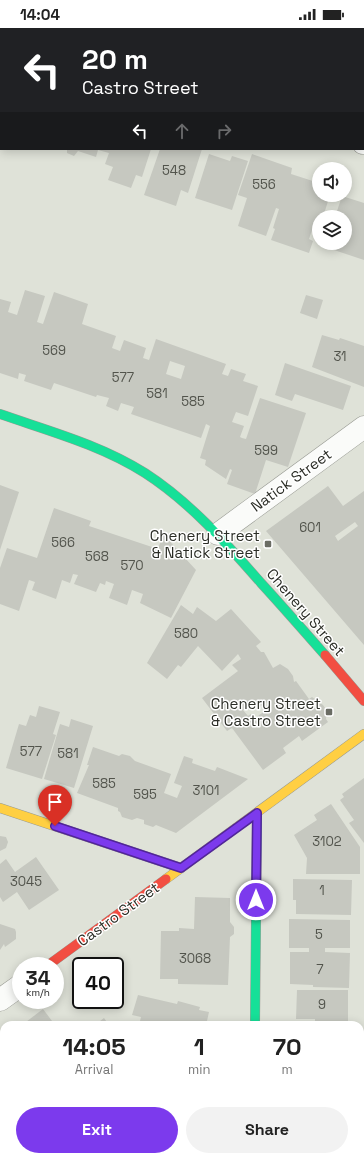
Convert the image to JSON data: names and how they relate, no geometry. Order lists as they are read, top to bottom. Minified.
{"streets":{"street":["Natick Street","Chenery Street","Castro Street"]},"crossings":[["Natick Street","Chenery Street"]],"places":{"transit":["Chenery Street & Natick Street","Chenery Street & Castro Street"]},"house_numbers":["548","556","569","31","577","581","585","599","601","566","568","570","580","577","581","585","3101","595","3102","3045","1","5","3068","7","9"],"page":{"status":"14:04","turn":["20 m","Castro Street"],"speed":"34 km/h","limit":"40","eta":["14:05","Arrival","1","min","70","m"],"buttons":["Exit","Share"]}}
